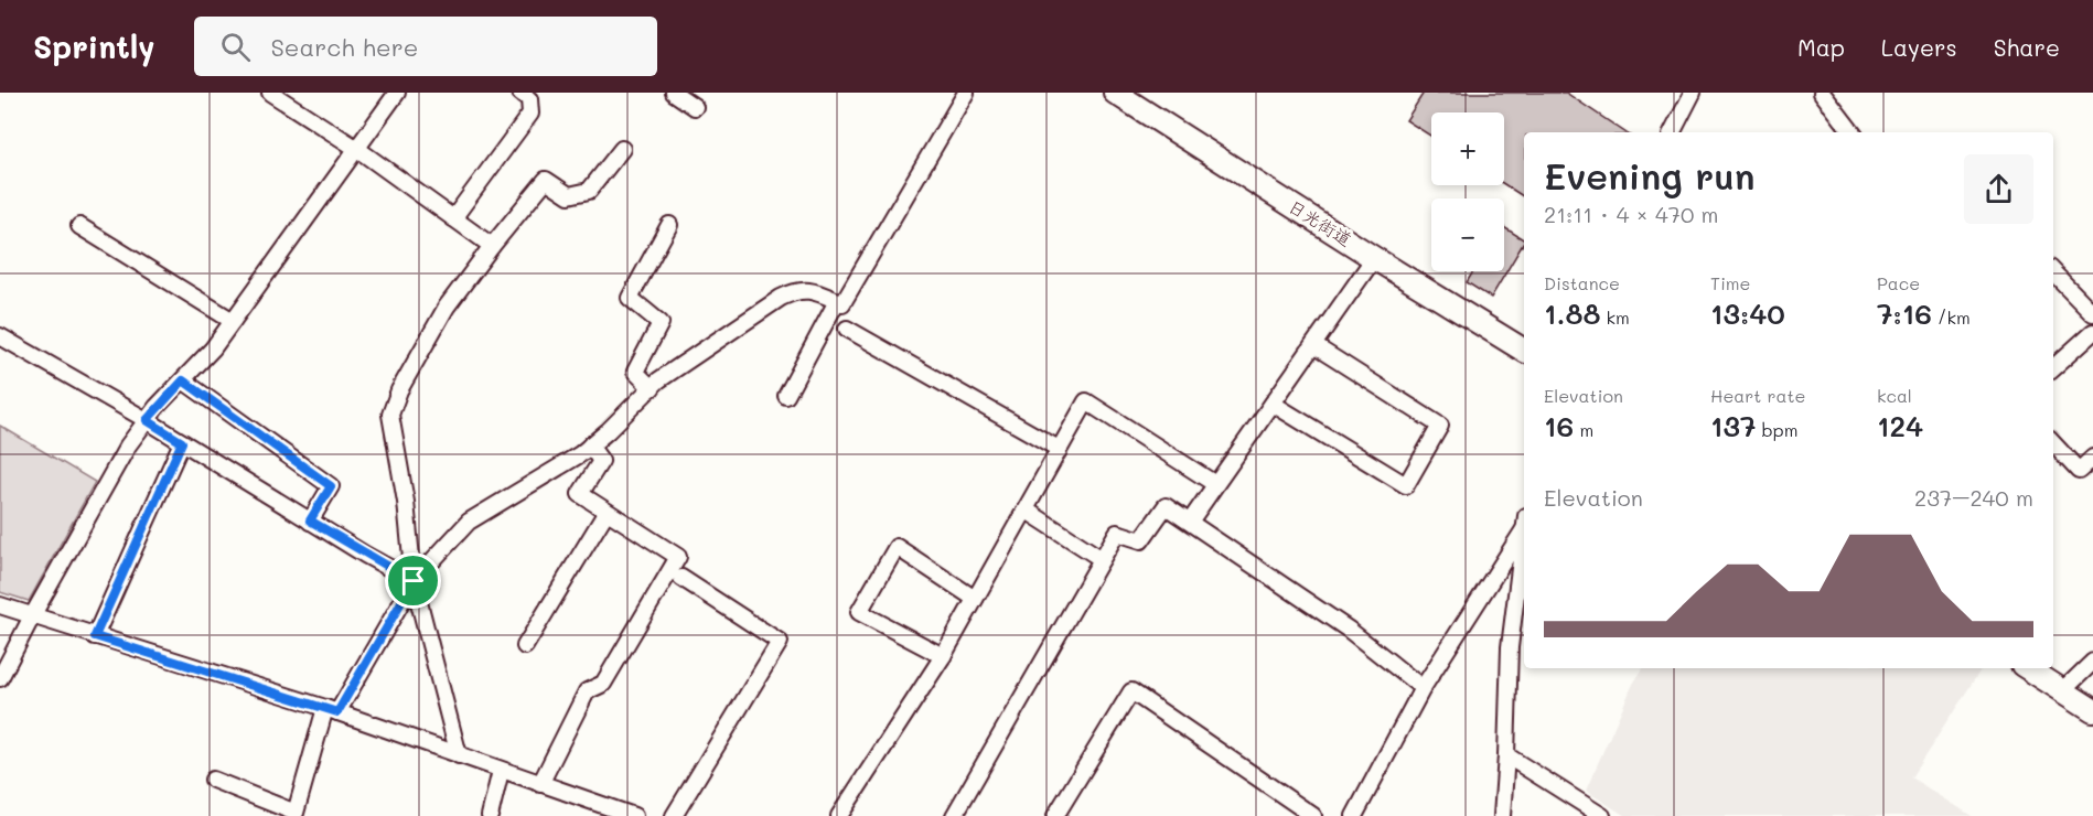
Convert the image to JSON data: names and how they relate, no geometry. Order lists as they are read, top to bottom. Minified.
{"streets":{"highway":["日光街道"]},"page":{"header":"Sprintly","search":"Search here","nav":["Map","Layers","Share"],"map_buttons":["+","−"],"heading":["Evening run","21:11 · 4 × 470 m"],"stats":[["Distance","1.88 km"],["Time","13:40"],["Pace","7:16 /km"],["Elevation","16 m"],["Heart rate","137 bpm"],["kcal","124"]],"chart":["Elevation","237–240 m"]}}
